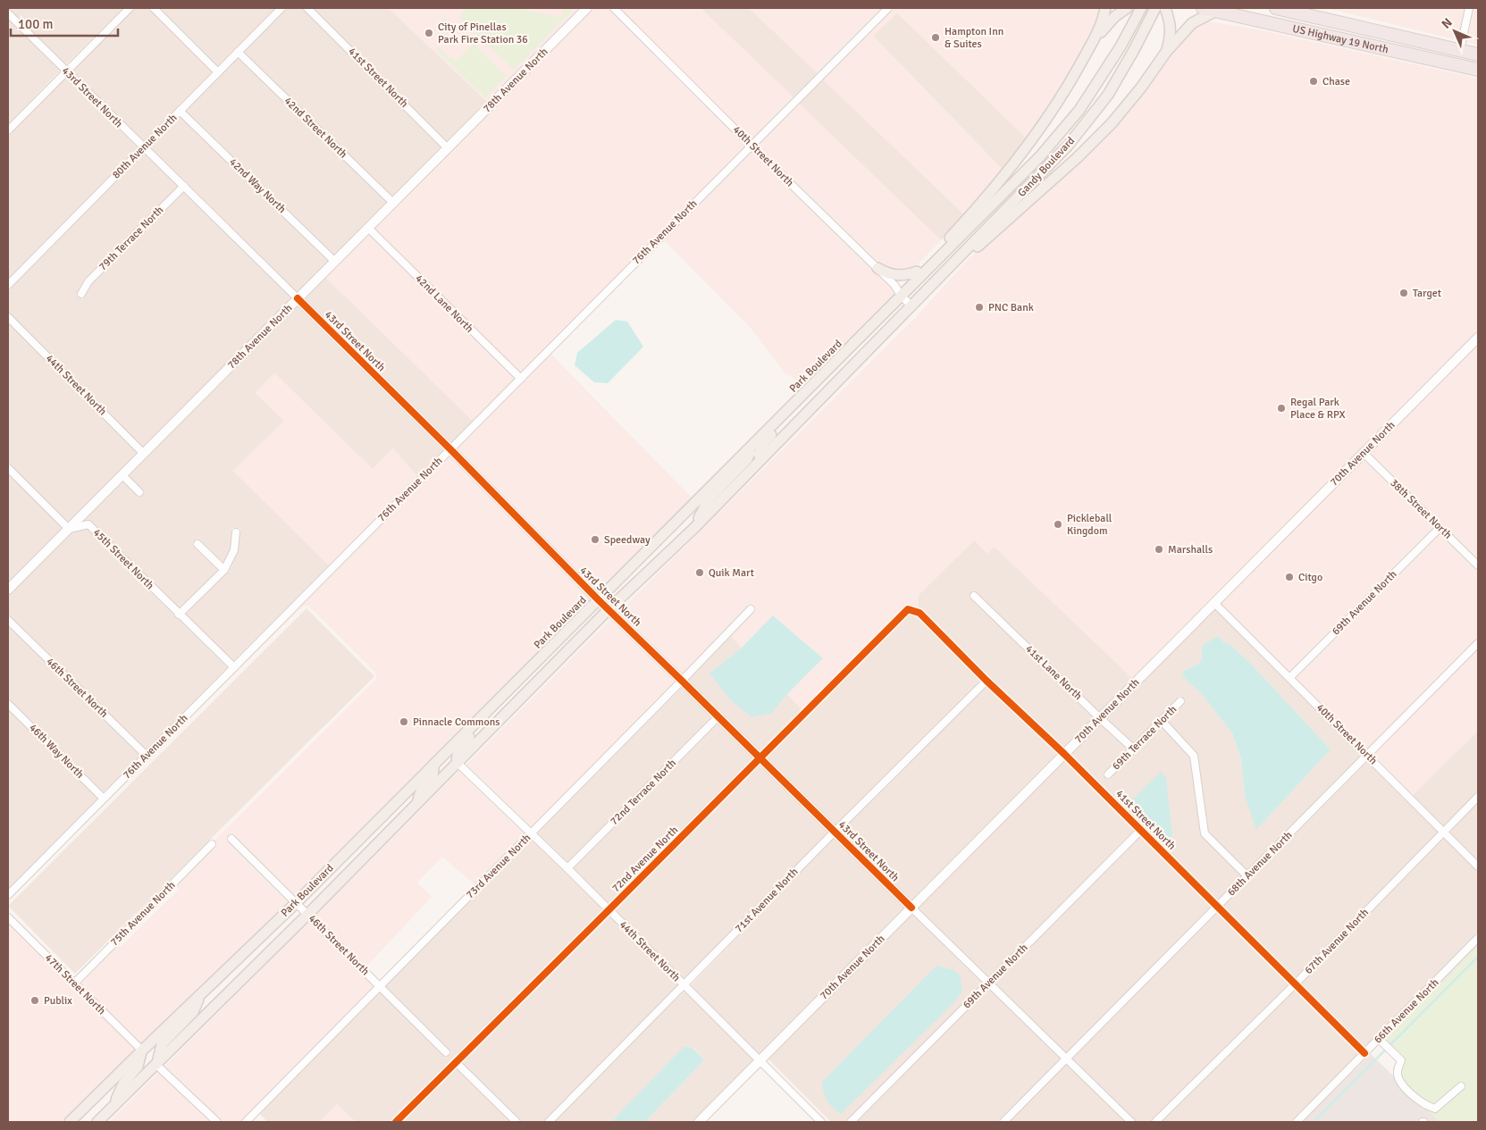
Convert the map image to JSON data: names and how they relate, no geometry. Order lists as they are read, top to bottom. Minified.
{"streets":{"highway":["US Highway 19 North"],"main road":["Gandy Boulevard","Park Boulevard"],"street":["41st Street North","78th Avenue North","43rd Street North","42nd Street North","80th Avenue North","40th Street North","42nd Way North","76th Avenue North","79th Terrace North","42nd Lane North","44th Street North","70th Avenue North","38th Street North","45th Street North","69th Avenue North","41st Lane North","46th Street North","69th Terrace North","46th Way North","72nd Terrace North","72nd Avenue North","68th Avenue North","73rd Avenue North","71st Avenue North","75th Avenue North","67th Avenue North","47th Street North","66th Avenue North"]},"crossings":[["41st Street North","78th Avenue North"],["41st Street North","70th Avenue North"],["41st Street North","69th Avenue North"],["41st Street North","72nd Avenue North"],["41st Street North","68th Avenue North"],["41st Street North","71st Avenue North"],["41st Street North","67th Avenue North"],["41st Street North","66th Avenue North"],["78th Avenue North","43rd Street North"],["78th Avenue North","42nd Street North"],["78th Avenue North","42nd Way North"],["78th Avenue North","42nd Lane North"],["78th Avenue North","44th Street North"],["78th Avenue North","45th Street North"],["43rd Street North","80th Avenue North"],["43rd Street North","76th Avenue North"],["43rd Street North","79th Terrace North"],["43rd Street North","Park Boulevard"],["43rd Street North","70th Avenue North"],["43rd Street North","69th Avenue North"],["43rd Street North","72nd Terrace North"],["43rd Street North","72nd Avenue North"],["43rd Street North","68th Avenue North"],["43rd Street North","73rd Avenue North"],["43rd Street North","71st Avenue North"],["42nd Street North","80th Avenue North"],["80th Avenue North","42nd Way North"],["40th Street North","Gandy Boulevard"],["40th Street North","76th Avenue North"],["40th Street North","Park Boulevard"],["40th Street North","70th Avenue North"],["40th Street North","69th Avenue North"],["40th Street North","68th Avenue North"],["40th Street North","67th Avenue North"],["Gandy Boulevard","Park Boulevard"],["76th Avenue North","42nd Lane North"],["76th Avenue North","45th Street North"],["76th Avenue North","46th Street North"],["76th Avenue North","46th Way North"],["Park Boulevard","44th Street North"],["Park Boulevard","46th Street North"],["Park Boulevard","47th Street North"],["44th Street North","70th Avenue North"],["44th Street North","72nd Terrace North"],["44th Street North","72nd Avenue North"],["44th Street North","73rd Avenue North"],["44th Street North","71st Avenue North"],["70th Avenue North","38th Street North"],["70th Avenue North","41st Lane North"],["38th Street North","69th Avenue North"],["41st Lane North","69th Terrace North"],["46th Street North","73rd Avenue North"],["75th Avenue North","47th Street North"]],"places":["City of Pinellas Park Fire Station 36","Hampton Inn & Suites","Chase","Target","PNC Bank","Regal Park Place & RPX","Pickleball Kingdom","Speedway","Marshalls","Quik Mart","Citgo","Pinnacle Commons","Publix"],"scale_bar":"100 m","north":"top left"}
